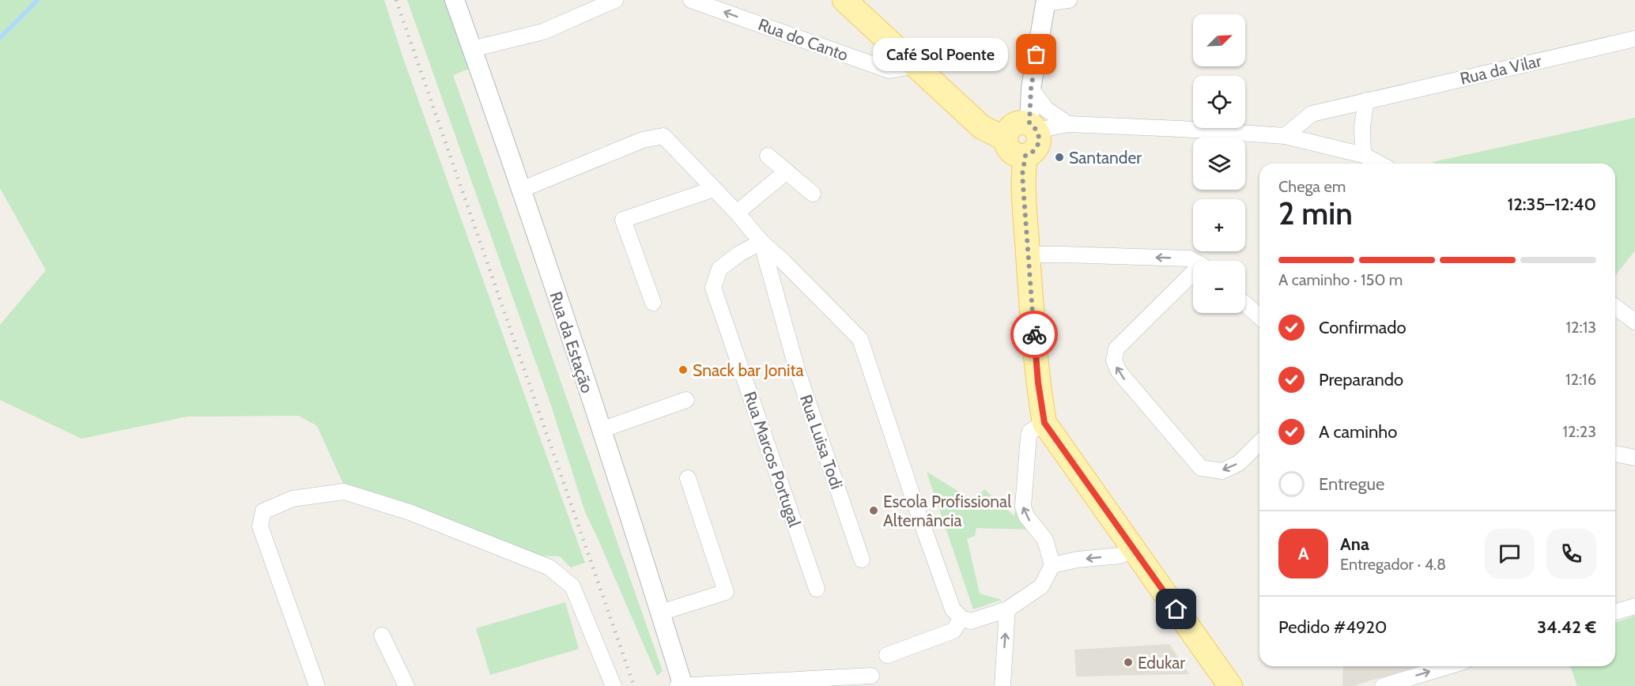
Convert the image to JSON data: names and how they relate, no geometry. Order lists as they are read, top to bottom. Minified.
{"streets":{"street":["Rua do Canto","Rua da Vilar","Rua da Estação","Rua Luisa Todi","Rua Marcos Portugal"]},"crossings":[["Rua Luisa Todi","Rua Marcos Portugal"]],"one_way":["Rua do Canto"],"places":["Café Sol Poente","Santander","Snack bar Jonita","Escola Profissional Alternância","Edukar"],"north":"top right","page":{"map_buttons":["+","−"],"bubble":"Café Sol Poente","heading":["2 min","Chega em","12:35–12:40"],"panel":["Ana","Entregador · 4.8","Pedido #4920","34.42 €"],"bar":"A caminho · 150 m","list":[["Confirmado","12:13"],["Preparando","12:16"],["A caminho","12:23"],"Entregue"],"round":"A"}}
